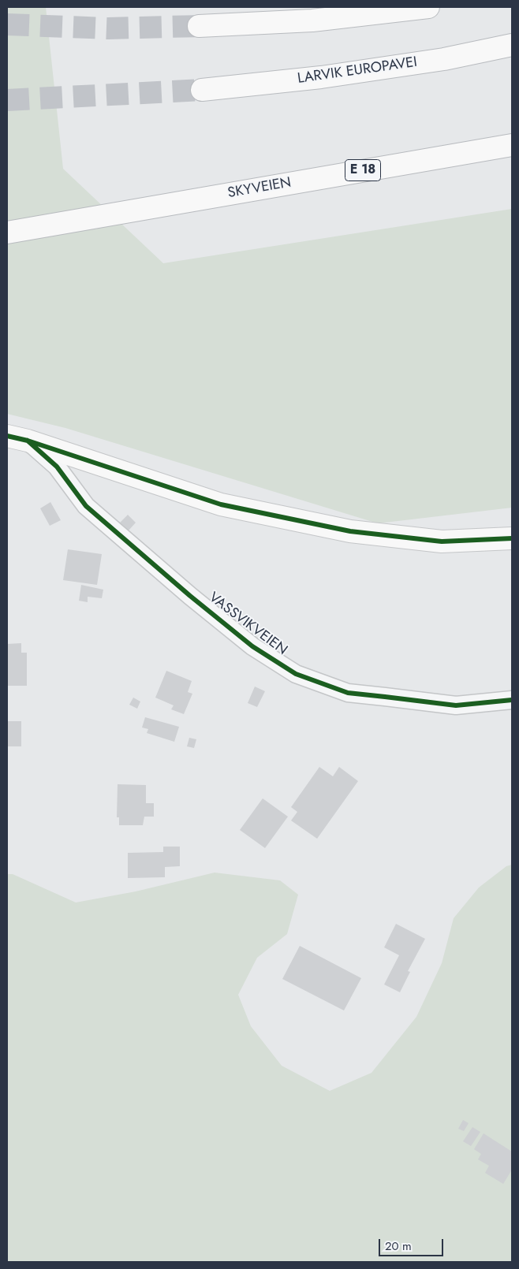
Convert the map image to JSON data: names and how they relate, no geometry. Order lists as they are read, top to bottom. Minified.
{"streets":{"main road":["LARVIK EUROPAVEI","E 18","SKYVEIEN","VASSVIKVEIEN"]},"scale_bar":"20 m"}
